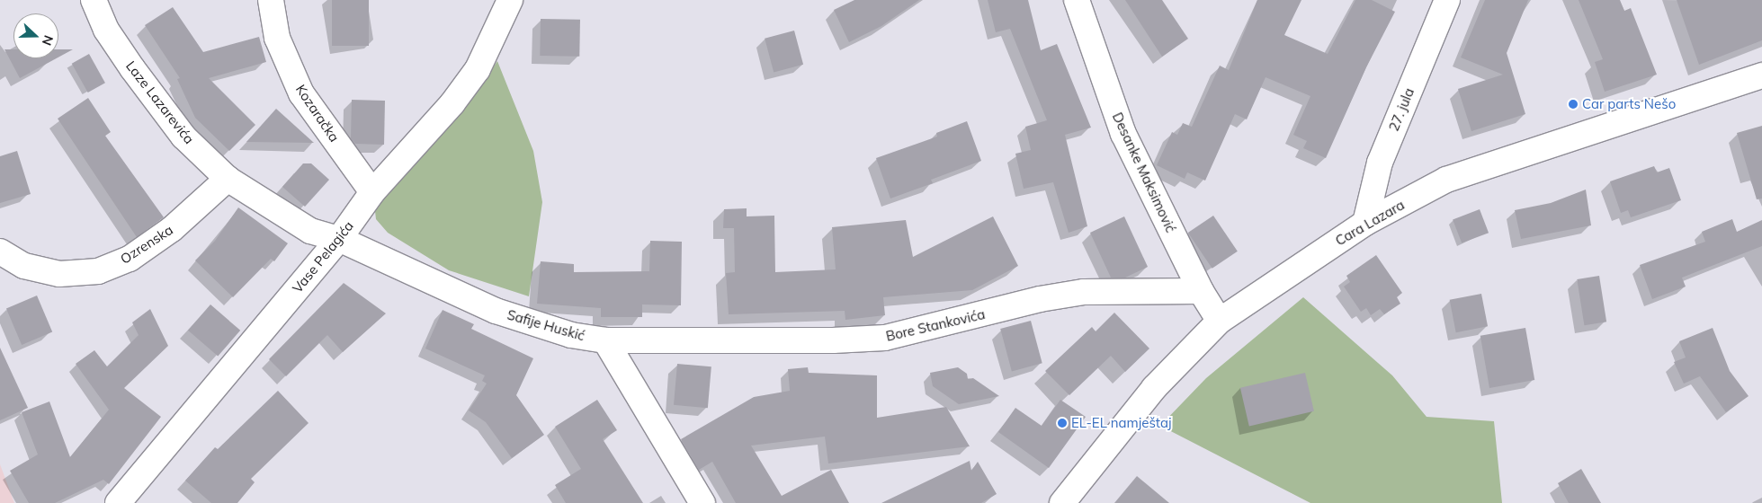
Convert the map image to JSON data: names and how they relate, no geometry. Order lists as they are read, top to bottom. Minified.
{"streets":{"street":["Laze Lazarevića","27. jula","Kozaračka","Desanke Maksimović","Cara Lazara","Ozrenska","Vase Pelagića","Safije Huskić","Bore Stankovića"]},"crossings":[["Laze Lazarevića","Ozrenska"],["Laze Lazarevića","Vase Pelagića"],["Laze Lazarevića","Safije Huskić"],["27. jula","Cara Lazara"],["Kozaračka","Vase Pelagića"],["Desanke Maksimović","Bore Stankovića"],["Vase Pelagića","Safije Huskić"],["Safije Huskić","Bore Stankovića"]],"places":["Car parts Nešo","EL-EL namještaj"],"north":"right"}
